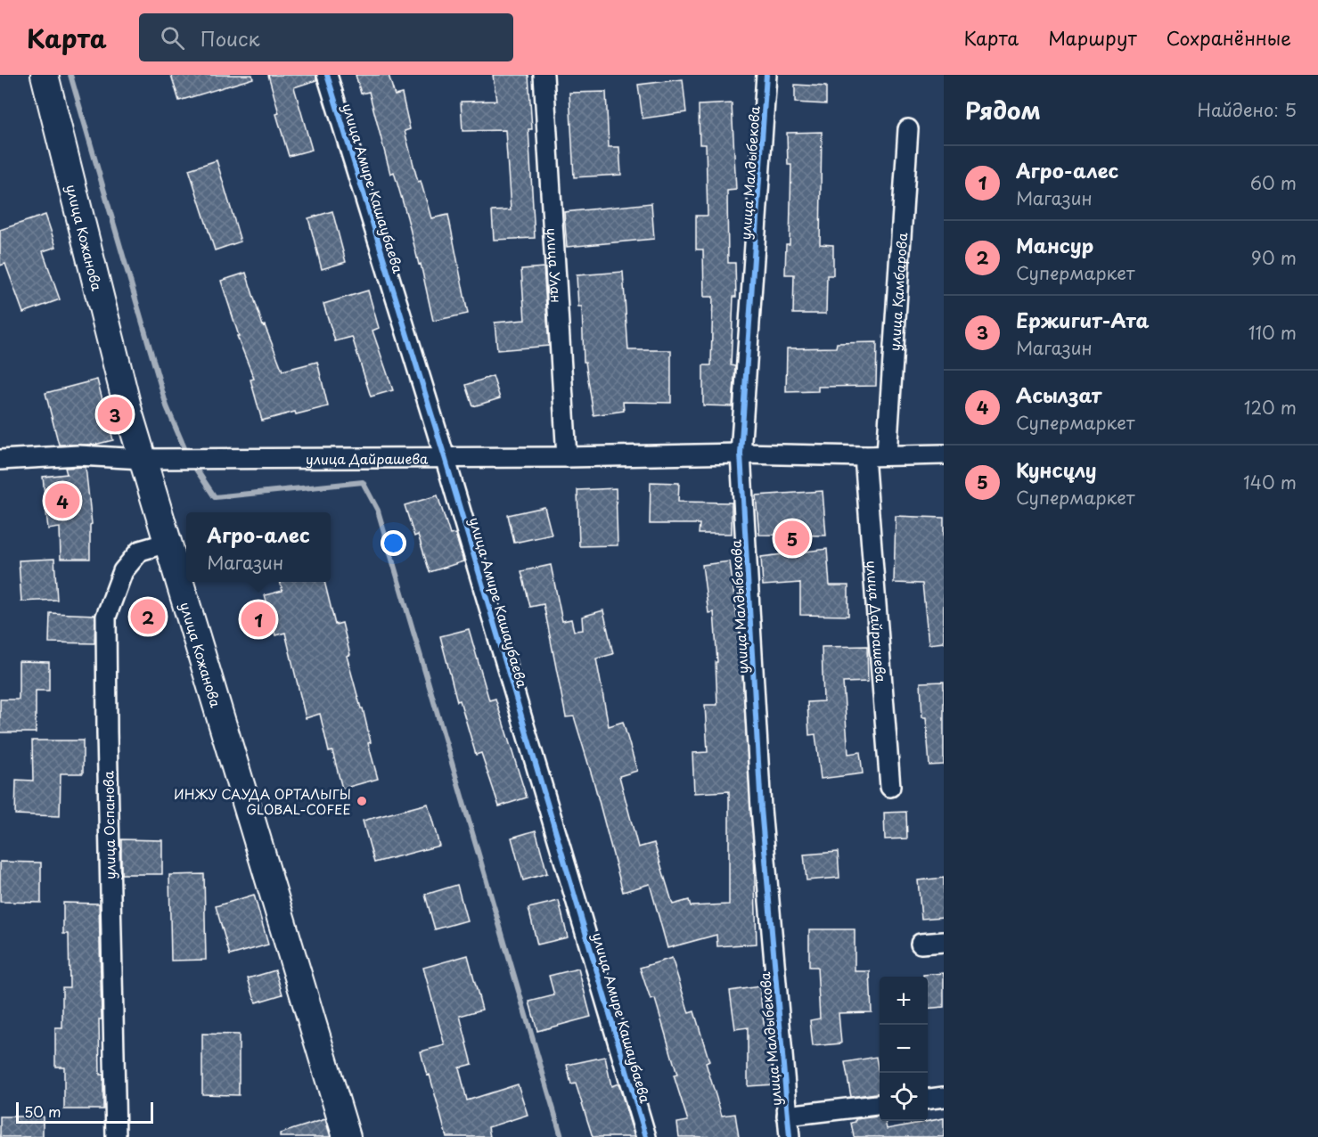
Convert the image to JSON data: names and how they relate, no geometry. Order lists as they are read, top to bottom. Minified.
{"streets":{"main road":["улица Кожанова"],"street":["улица Малдыбекова","улица Амире Кашаубаева","улица Улан","улица Қамбарова","улица Дайрашева","улица Оспанова"]},"crossings":[["улица Малдыбекова","улица Дайрашева"],["улица Амире Кашаубаева","улица Дайрашева"],["улица Кожанова","улица Дайрашева"],["улица Кожанова","улица Оспанова"],["улица Улан","улица Дайрашева"],["улица Қамбарова","улица Дайрашева"]],"places":["ИНЖУ САУДА ОРТАЛЫГЫ GLOBAL-COFEE"],"scale_bar":"50 m","page":{"header":"Карта","search":"Поиск","nav":["Карта","Маршрут","Сохранённые"],"heading":["Рядом","Найдено: 5"],"list":[{"mark":"1","name":"Агро-алес","note":"Магазин","value":"60 m"},{"mark":"2","name":"Мансур","note":"Супермаркет","value":"90 m"},{"mark":"3","name":"Ержигит-Ата","note":"Магазин","value":"110 m"},{"mark":"4","name":"Асылзат","note":"Супермаркет","value":"120 m"},{"mark":"5","name":"Кунсұлу","note":"Супермаркет","value":"140 m"}],"pins":["3","4","5","2","1"],"popup":["Агро-алес","Магазин"],"map_buttons":["+","−"],"scale":"50 m"}}
